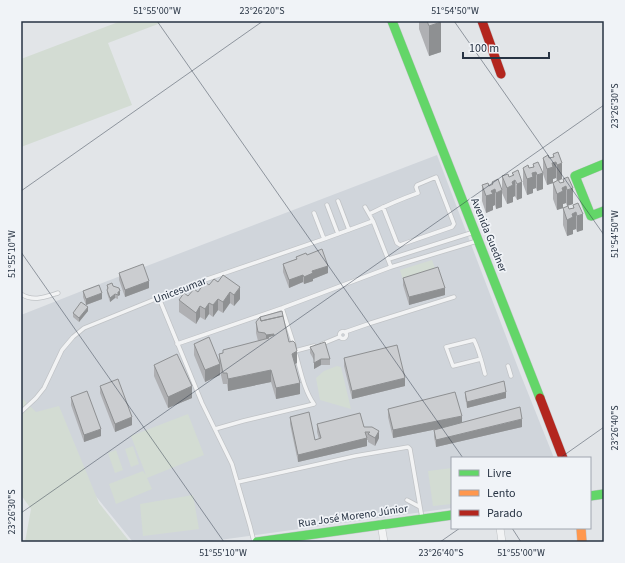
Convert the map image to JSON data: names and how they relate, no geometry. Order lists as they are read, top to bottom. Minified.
{"streets":{"street":["Avenida Guedner","Rua José Moreno Júnior"],"lane":["Unicesumar"]},"legend":["Livre","Lento","Parado"],"scale_bar":"100 m","coordinates":["51°55'00\"W","23°26'20\"S","51°54'50\"W","23°26'30\"S","51°55'10\"W","23°26'40\"S"]}
